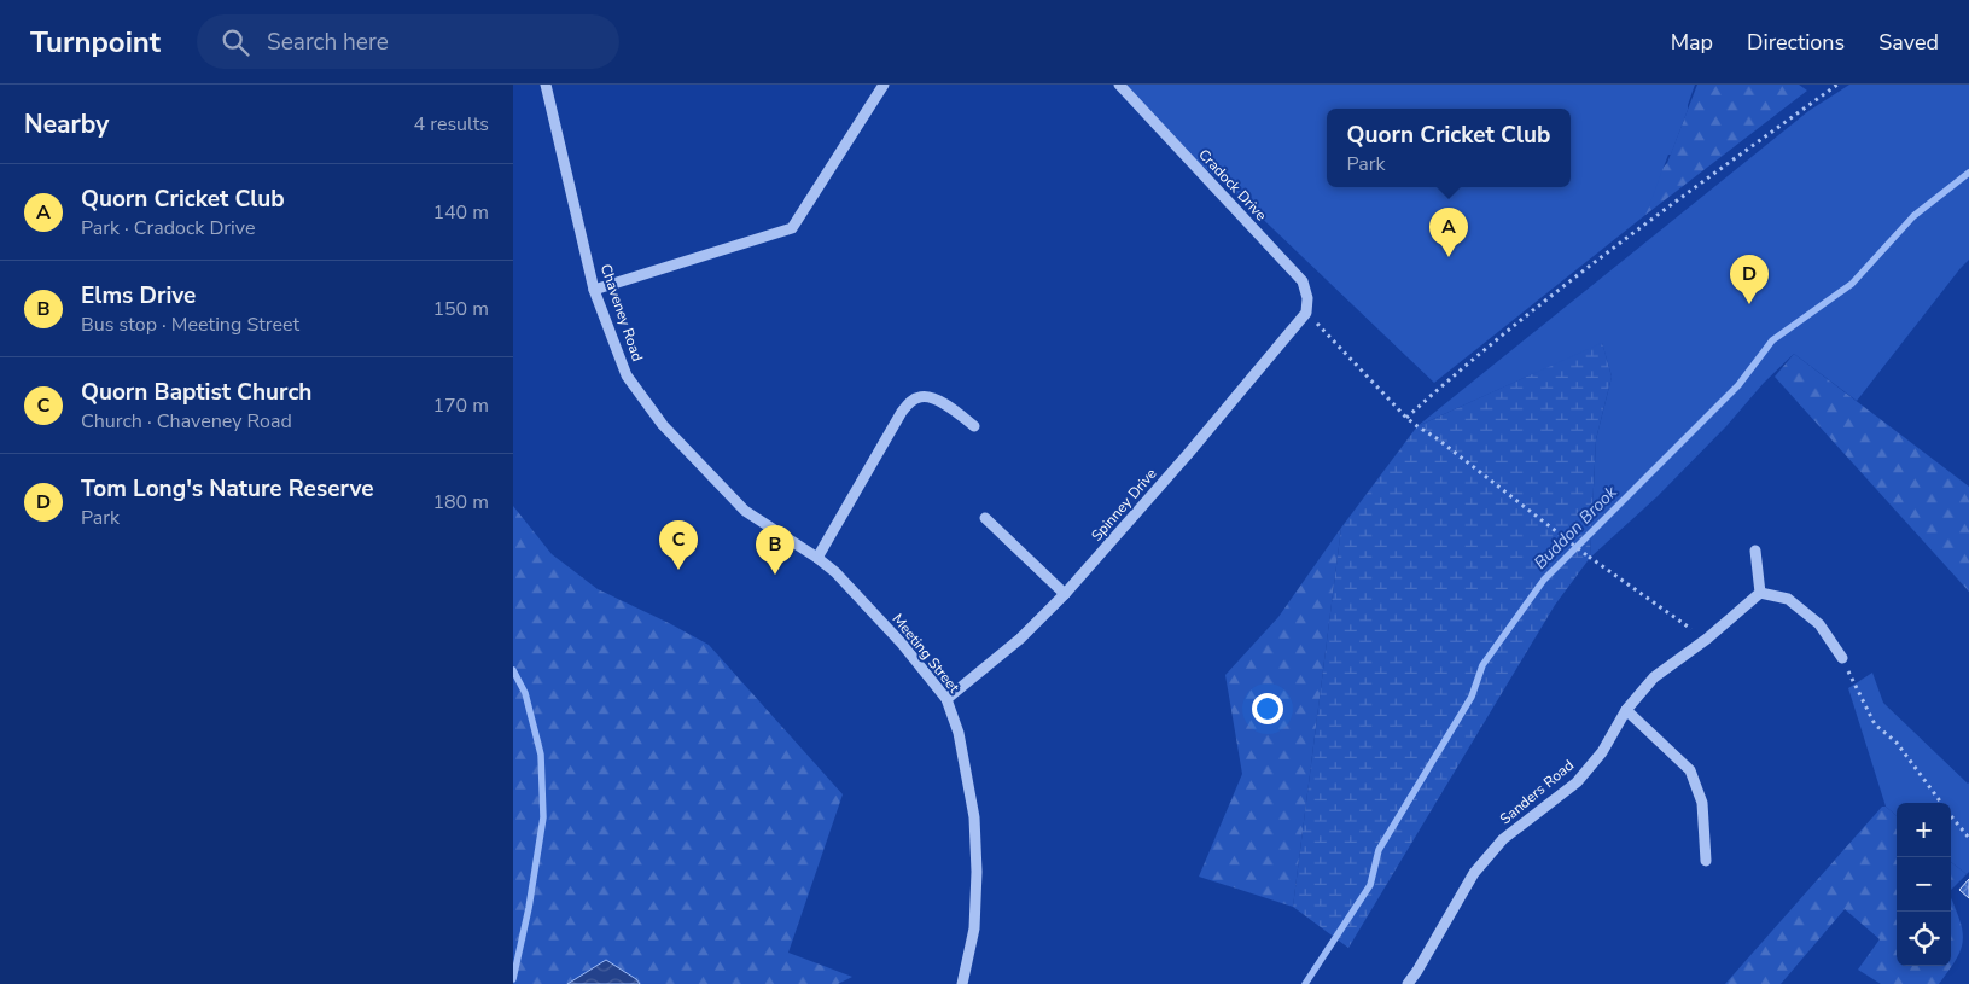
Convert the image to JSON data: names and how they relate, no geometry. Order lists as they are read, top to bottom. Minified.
{"streets":{"street":["Cradock Drive","Chaveney Road","Spinney Drive","Meeting Street","Sanders Road"]},"crossings":[["Cradock Drive","Spinney Drive"],["Chaveney Road","Meeting Street"],["Spinney Drive","Meeting Street"]],"water":["Buddon Brook"],"page":{"header":"Turnpoint","search":"Search here","nav":["Map","Directions","Saved"],"heading":["Nearby","4 results"],"popup":["Quorn Cricket Club","Park"],"list":[{"mark":"A","name":"Quorn Cricket Club","note":"Park · Cradock Drive","value":"140 m"},{"mark":"B","name":"Elms Drive","note":"Bus stop · Meeting Street","value":"150 m"},{"mark":"C","name":"Quorn Baptist Church","note":"Church · Chaveney Road","value":"170 m"},{"mark":"D","name":"Tom Long's Nature Reserve","note":"Park","value":"180 m"}],"pins":["A","D","C","B"],"map_buttons":["+","−"]}}
